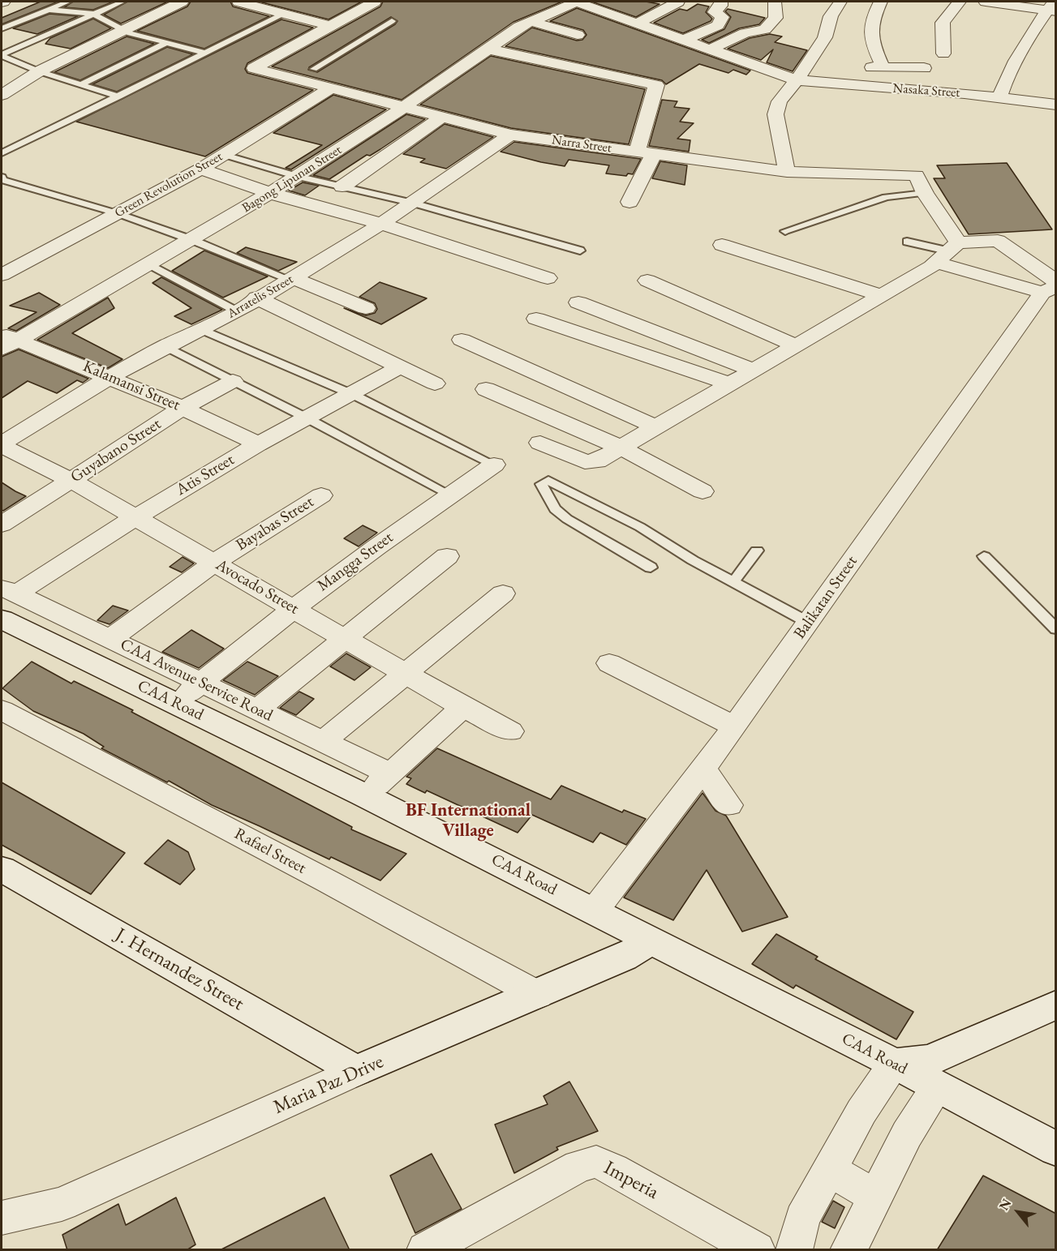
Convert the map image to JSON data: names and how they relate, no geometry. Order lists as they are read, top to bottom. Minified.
{"streets":{"main road":["CAA Road","J. Hernandez Street","Maria Paz Drive"],"street":["Nasaka Street","Narra Street","Bagong Lipunan Street","Green Revolution Street","Arratelis Street","Kalamansi Street","Guyabano Street","Atis Street","Bayabas Street","Mangga Street","Avocado Street","Balikatan Street","CAA Avenue Service Road","Rafael Street","Imperia"]},"crossings":[["Nasaka Street","Bagong Lipunan Street"],["Narra Street","Bagong Lipunan Street"],["Narra Street","Green Revolution Street"],["Narra Street","Arratelis Street"],["Bagong Lipunan Street","Kalamansi Street"],["Arratelis Street","Kalamansi Street"],["Arratelis Street","Avocado Street"],["Kalamansi Street","Guyabano Street"],["Kalamansi Street","Atis Street"],["Guyabano Street","Avocado Street"],["Atis Street","Avocado Street"],["Atis Street","CAA Avenue Service Road"],["Bayabas Street","Avocado Street"],["Bayabas Street","CAA Avenue Service Road"],["Mangga Street","Avocado Street"],["Mangga Street","CAA Avenue Service Road"],["Mangga Street","CAA Road"],["Balikatan Street","CAA Road"],["CAA Road","Maria Paz Drive"],["Rafael Street","Maria Paz Drive"],["J. Hernandez Street","Maria Paz Drive"]],"districts":["BF International Village"],"north":"top left"}
